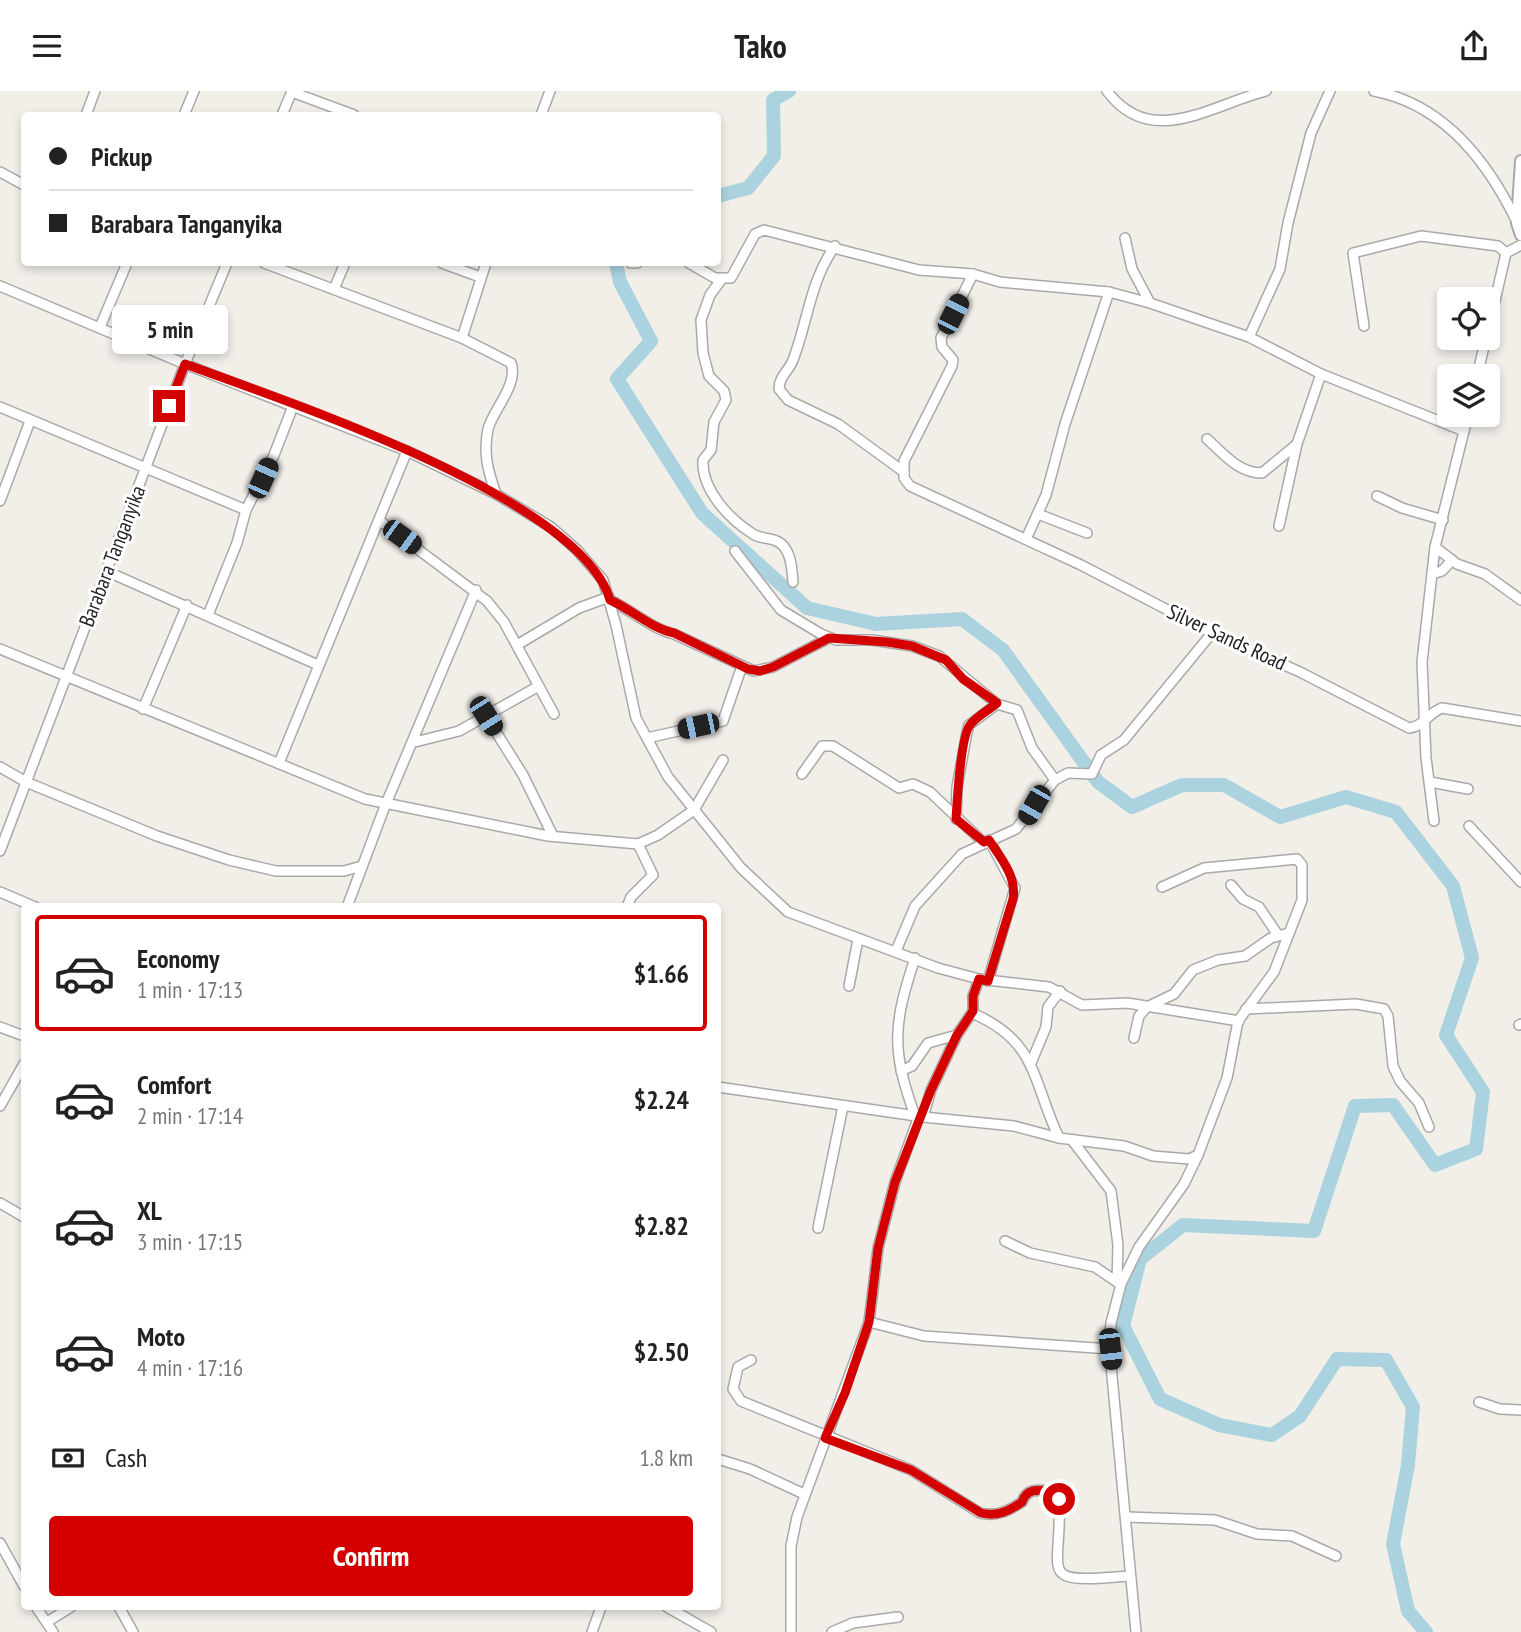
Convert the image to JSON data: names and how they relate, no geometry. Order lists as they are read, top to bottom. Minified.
{"streets":{"street":["Barabara Tanganyika","Silver Sands Road"]},"page":{"header":"Tako","banner":["Pickup","Barabara Tanganyika"],"bubble":"5 min","list":[{"name":"Economy","note":"1 min · 17:13","value":"$1.66"},{"name":"Comfort","note":"2 min · 17:14","value":"$2.24"},{"name":"XL","note":"3 min · 17:15","value":"$2.82"},{"name":"Moto","note":"4 min · 17:16","value":"$2.50"}],"pay":["Cash","1.8 km"],"buttons":"Confirm"}}
